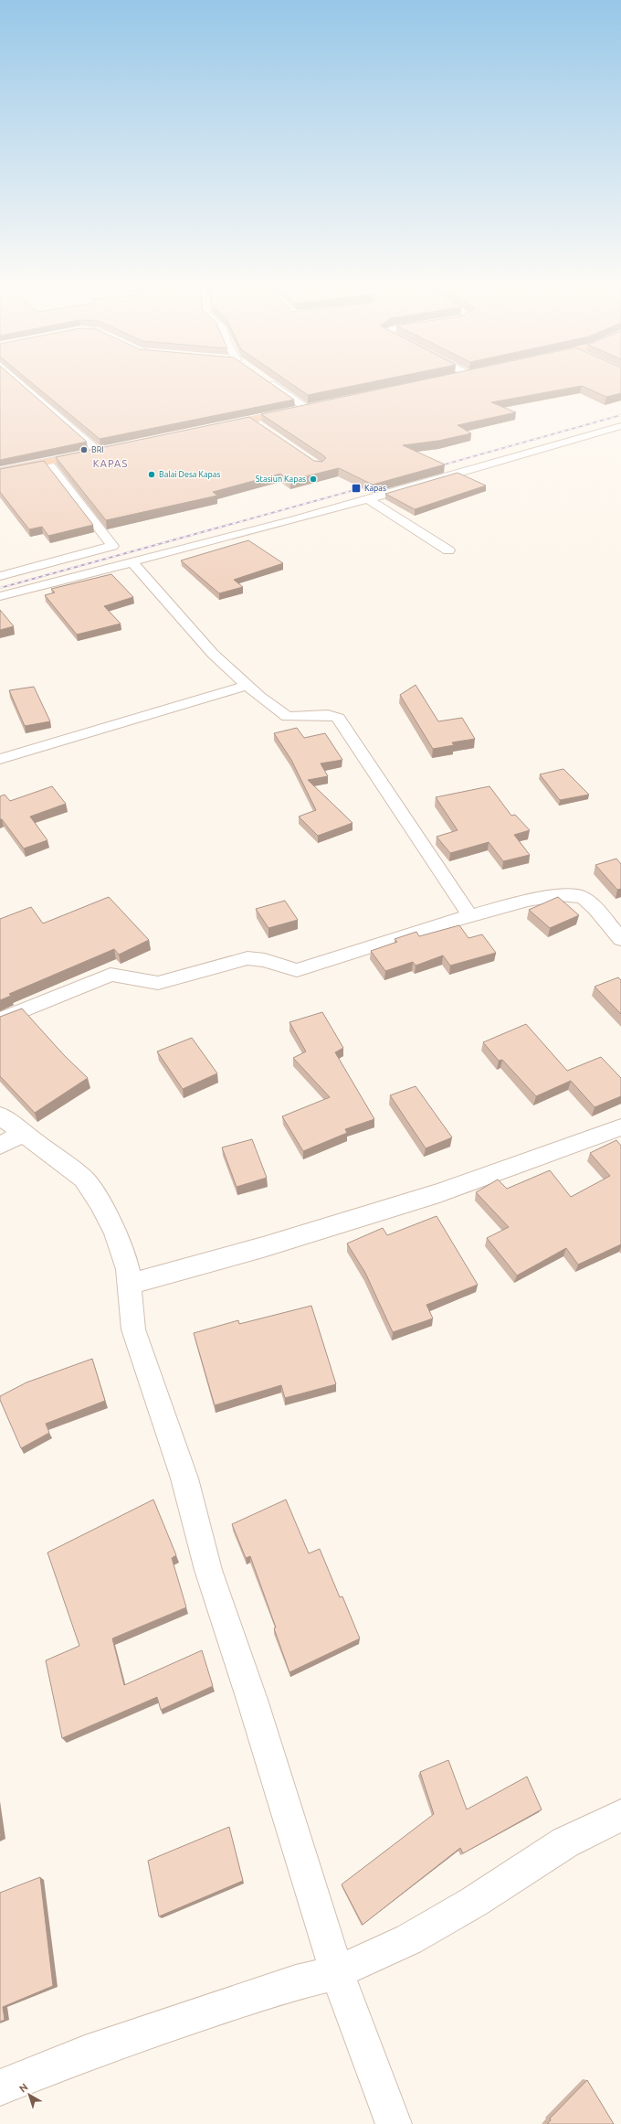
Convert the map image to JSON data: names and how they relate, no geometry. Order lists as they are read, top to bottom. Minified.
{"districts":["KAPAS"],"places":{"other":["BRI","Balai Desa Kapas","Stasiun Kapas"],"transit":["Kapas"]},"north":"top left"}
